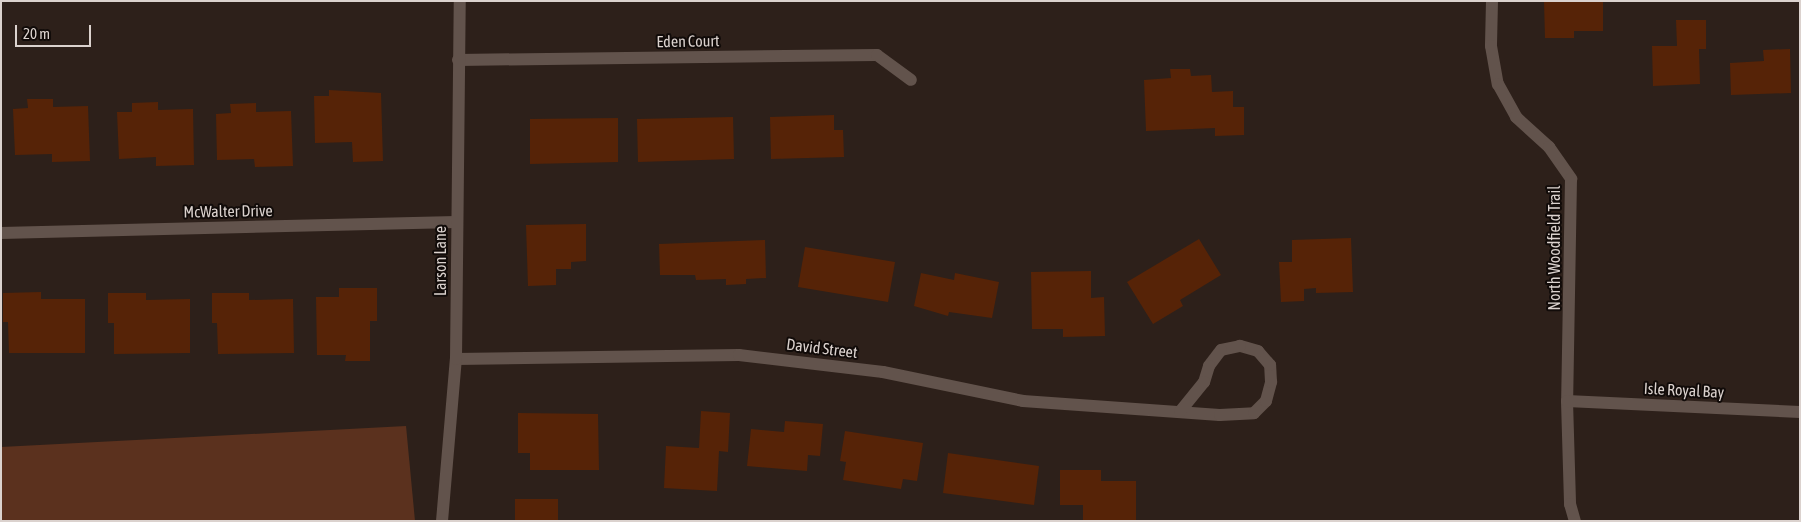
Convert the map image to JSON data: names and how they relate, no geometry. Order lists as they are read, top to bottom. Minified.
{"streets":{"street":["Eden Court","McWalter Drive","North Woodfield Trail","Larson Lane","David Street","Isle Royal Bay"]},"crossings":[["Eden Court","Larson Lane"],["McWalter Drive","Larson Lane"],["North Woodfield Trail","Isle Royal Bay"],["Larson Lane","David Street"]],"scale_bar":"20 m"}
